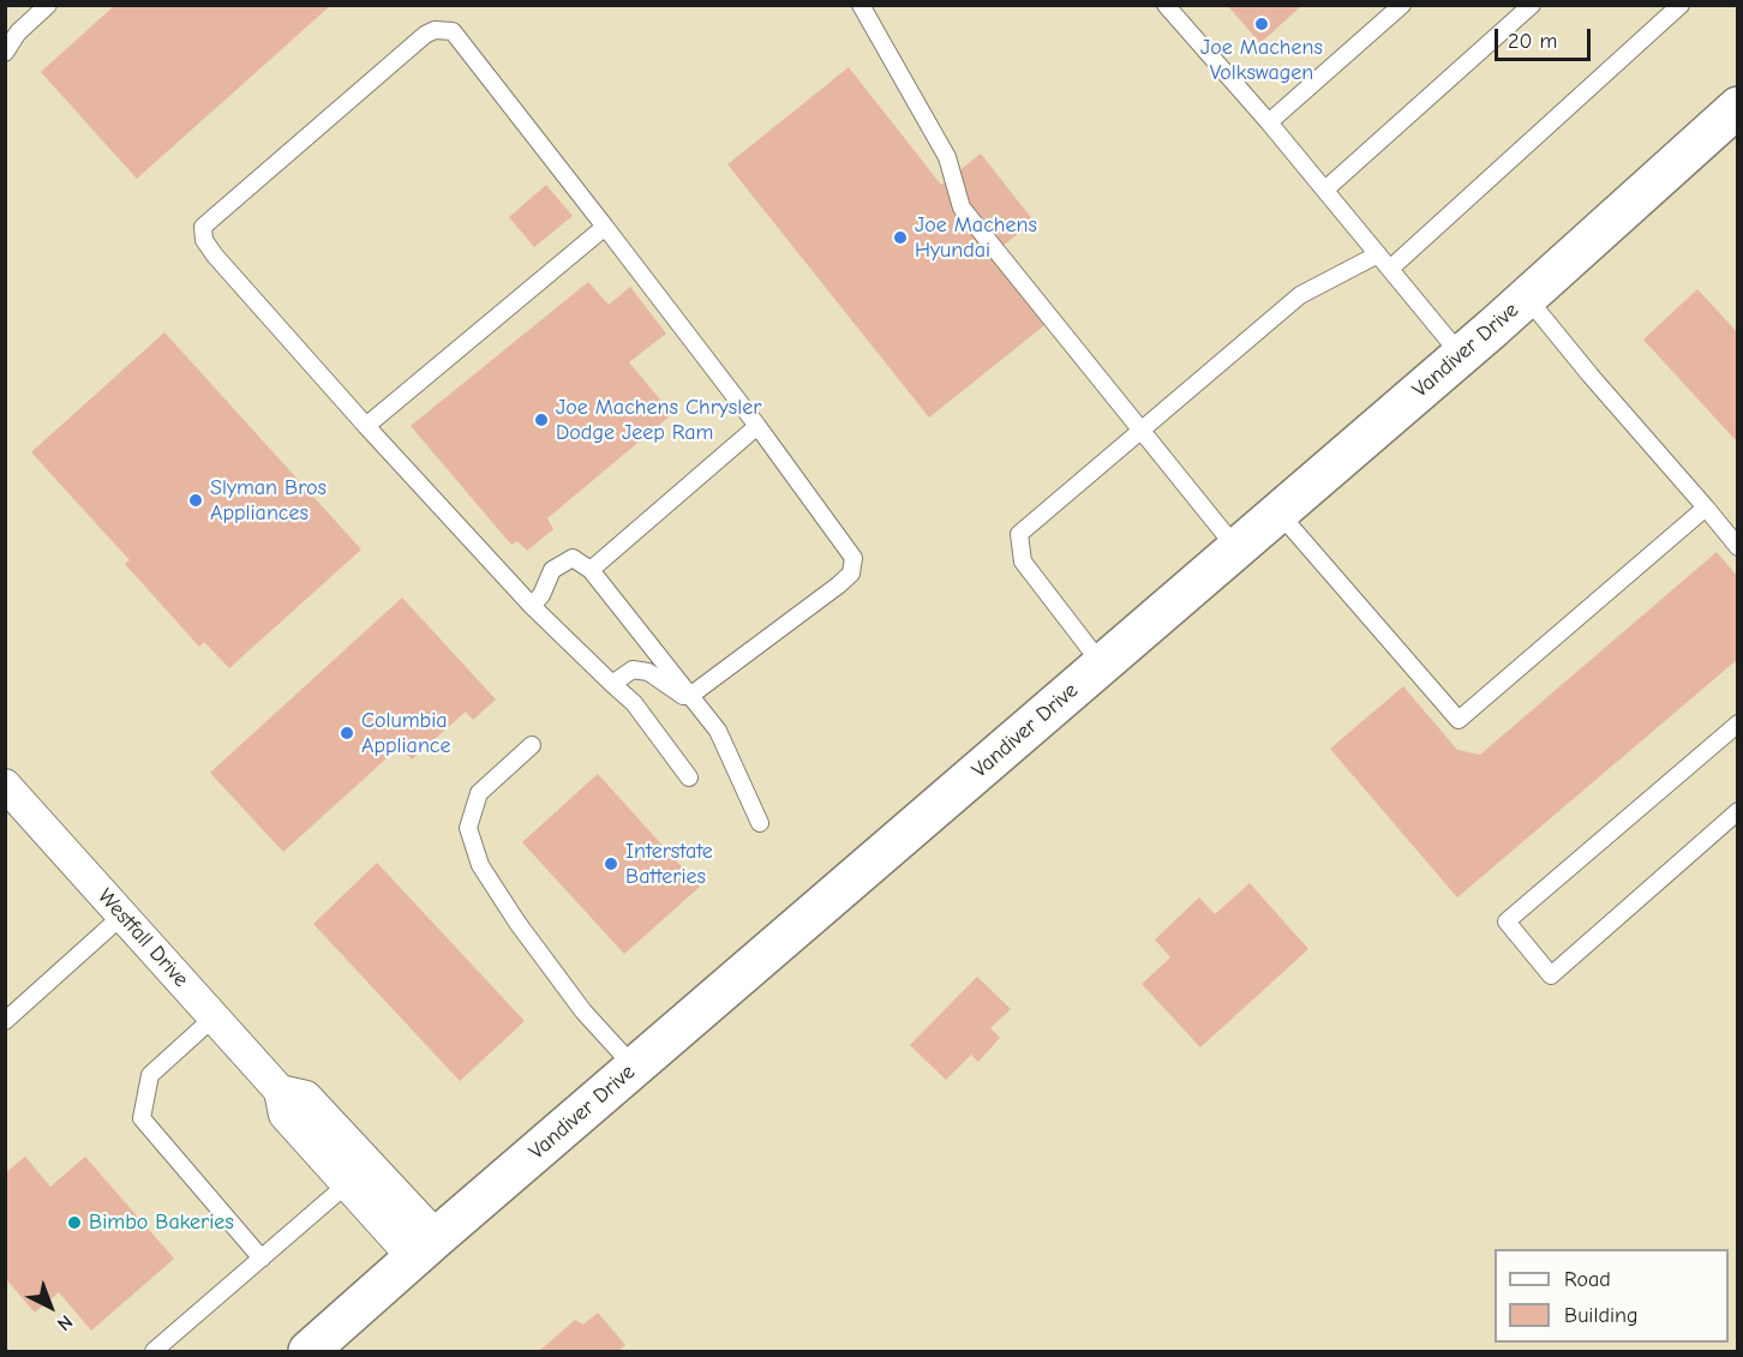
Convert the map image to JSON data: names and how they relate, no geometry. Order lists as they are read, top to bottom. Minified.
{"streets":{"main road":["Vandiver Drive"],"street":["Westfall Drive"]},"crossings":[["Vandiver Drive","Westfall Drive"]],"places":["Joe Machens Volkswagen","Joe Machens Hyundai","Joe Machens Chrysler Dodge Jeep Ram","Slyman Bros Appliances","Columbia Appliance","Interstate Batteries","Bimbo Bakeries"],"legend":["Road","Building"],"scale_bar":"20 m","north":"bottom right"}
